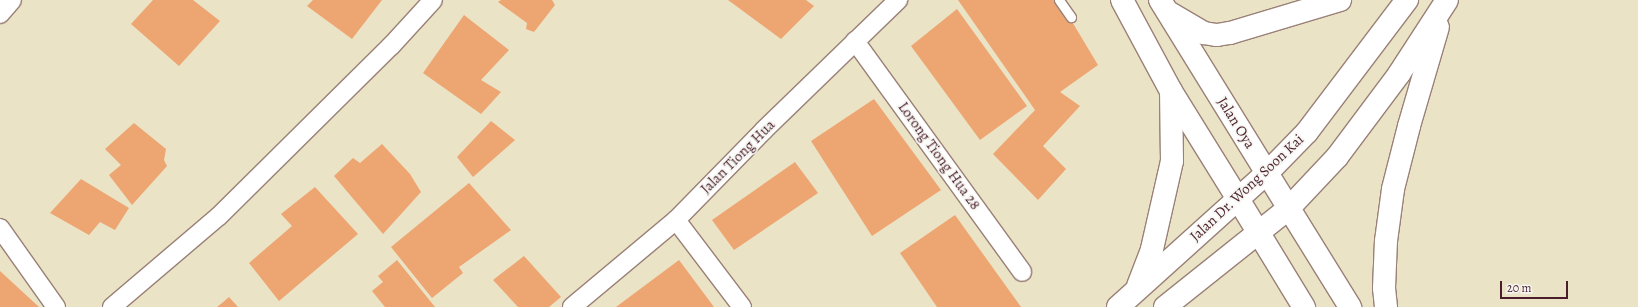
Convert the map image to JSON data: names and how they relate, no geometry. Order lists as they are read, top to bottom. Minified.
{"streets":{"main road":["Jalan Oya","Jalan Dr. Wong Soon Kai"],"street":["Lorong Tiong Hua 28","Jalan Tiong Hua"]},"crossings":[["Jalan Oya","Jalan Dr. Wong Soon Kai"],["Lorong Tiong Hua 28","Jalan Tiong Hua"]],"scale_bar":"20 m"}
